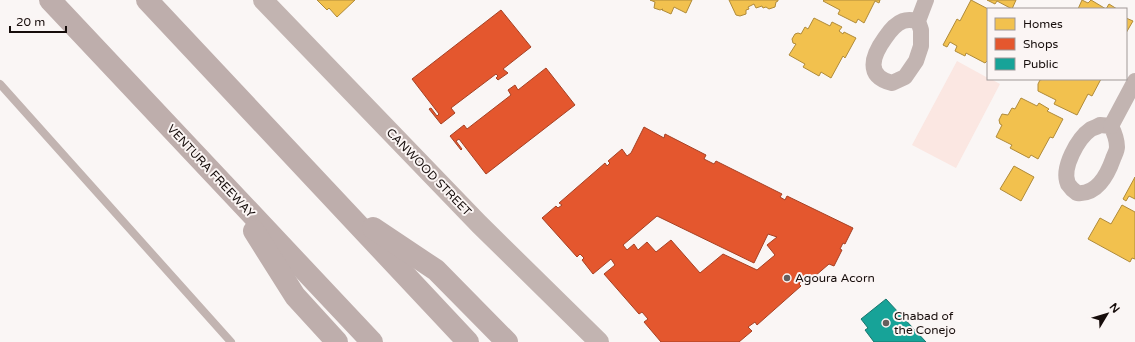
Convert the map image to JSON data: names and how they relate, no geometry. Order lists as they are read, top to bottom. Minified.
{"streets":{"highway":["VENTURA FREEWAY"],"street":["CANWOOD STREET"]},"places":["Agoura Acorn","Chabad of the Conejo"],"legend":["Homes","Shops","Public"],"scale_bar":"20 m","north":"top right"}
